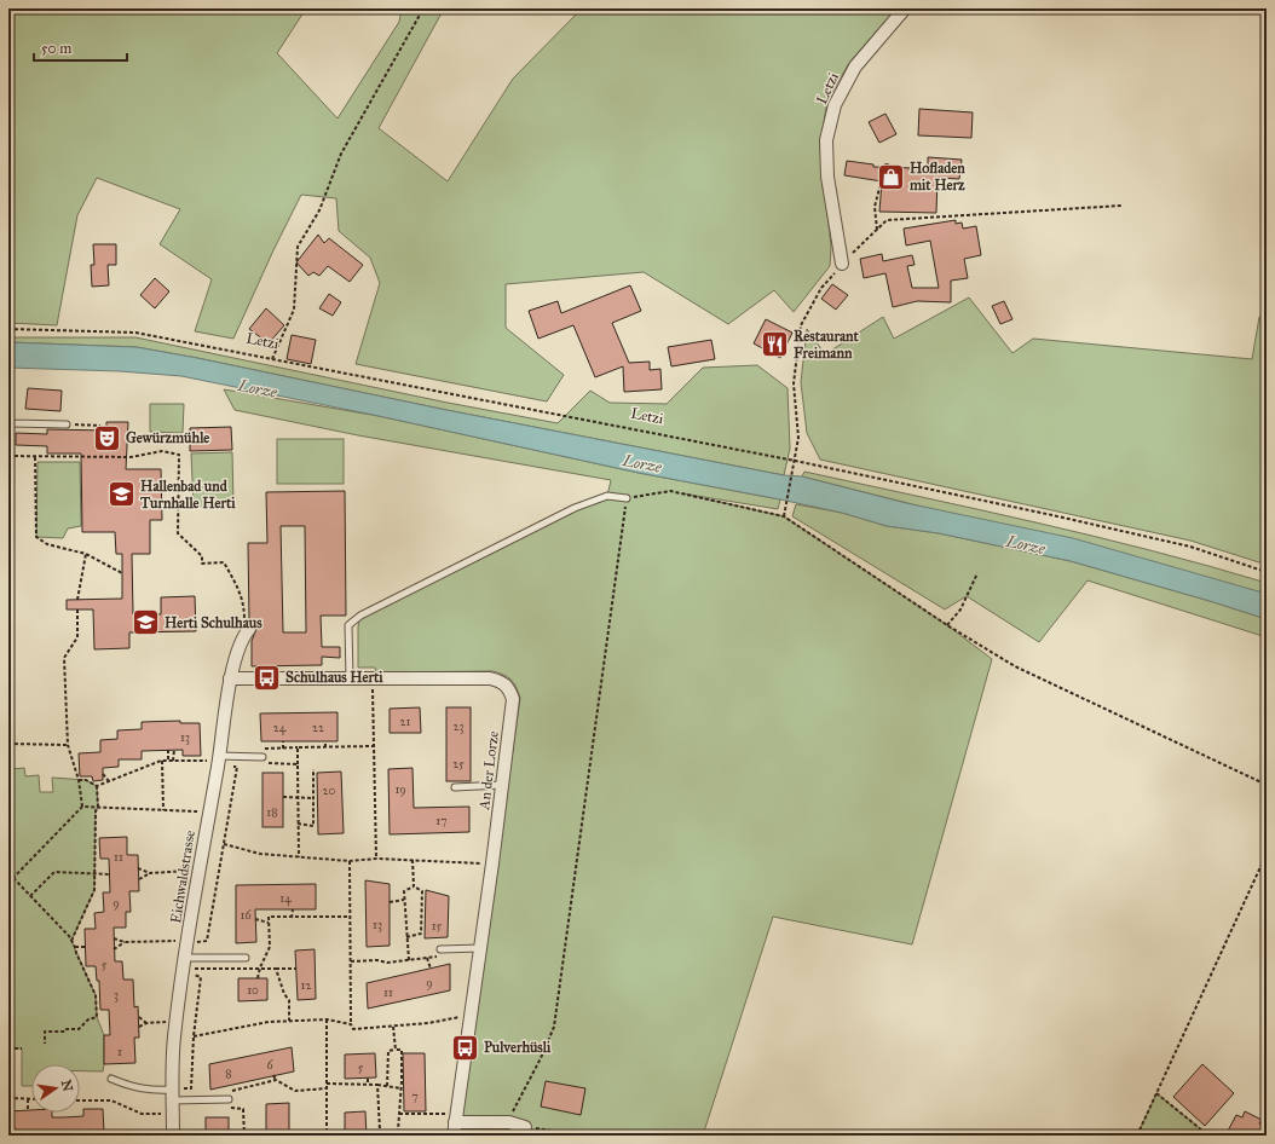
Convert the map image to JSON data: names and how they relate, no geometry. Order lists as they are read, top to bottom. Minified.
{"streets":{"street":["Letzi","An der Lorze","Eichwaldstrasse"]},"crossings":[["An der Lorze","Eichwaldstrasse"]],"water":["Lorze"],"places":{"shop":["Hofladen mit Herz"],"restaurant":["Restaurant Freimann"],"theatre":["Gewürzmühle"],"school or university":["Hallenbad und Turnhalle Herti","Herti Schulhaus"],"bus stop":["Schulhaus Herti","Pulverhüsli"]},"house_numbers":["21","23","24","22","13","25","19","20","18","17","11","14","9","16","13","15","5","9","12","10","11","3","1","6","5","8","7"],"scale_bar":"50 m","north":"right"}
